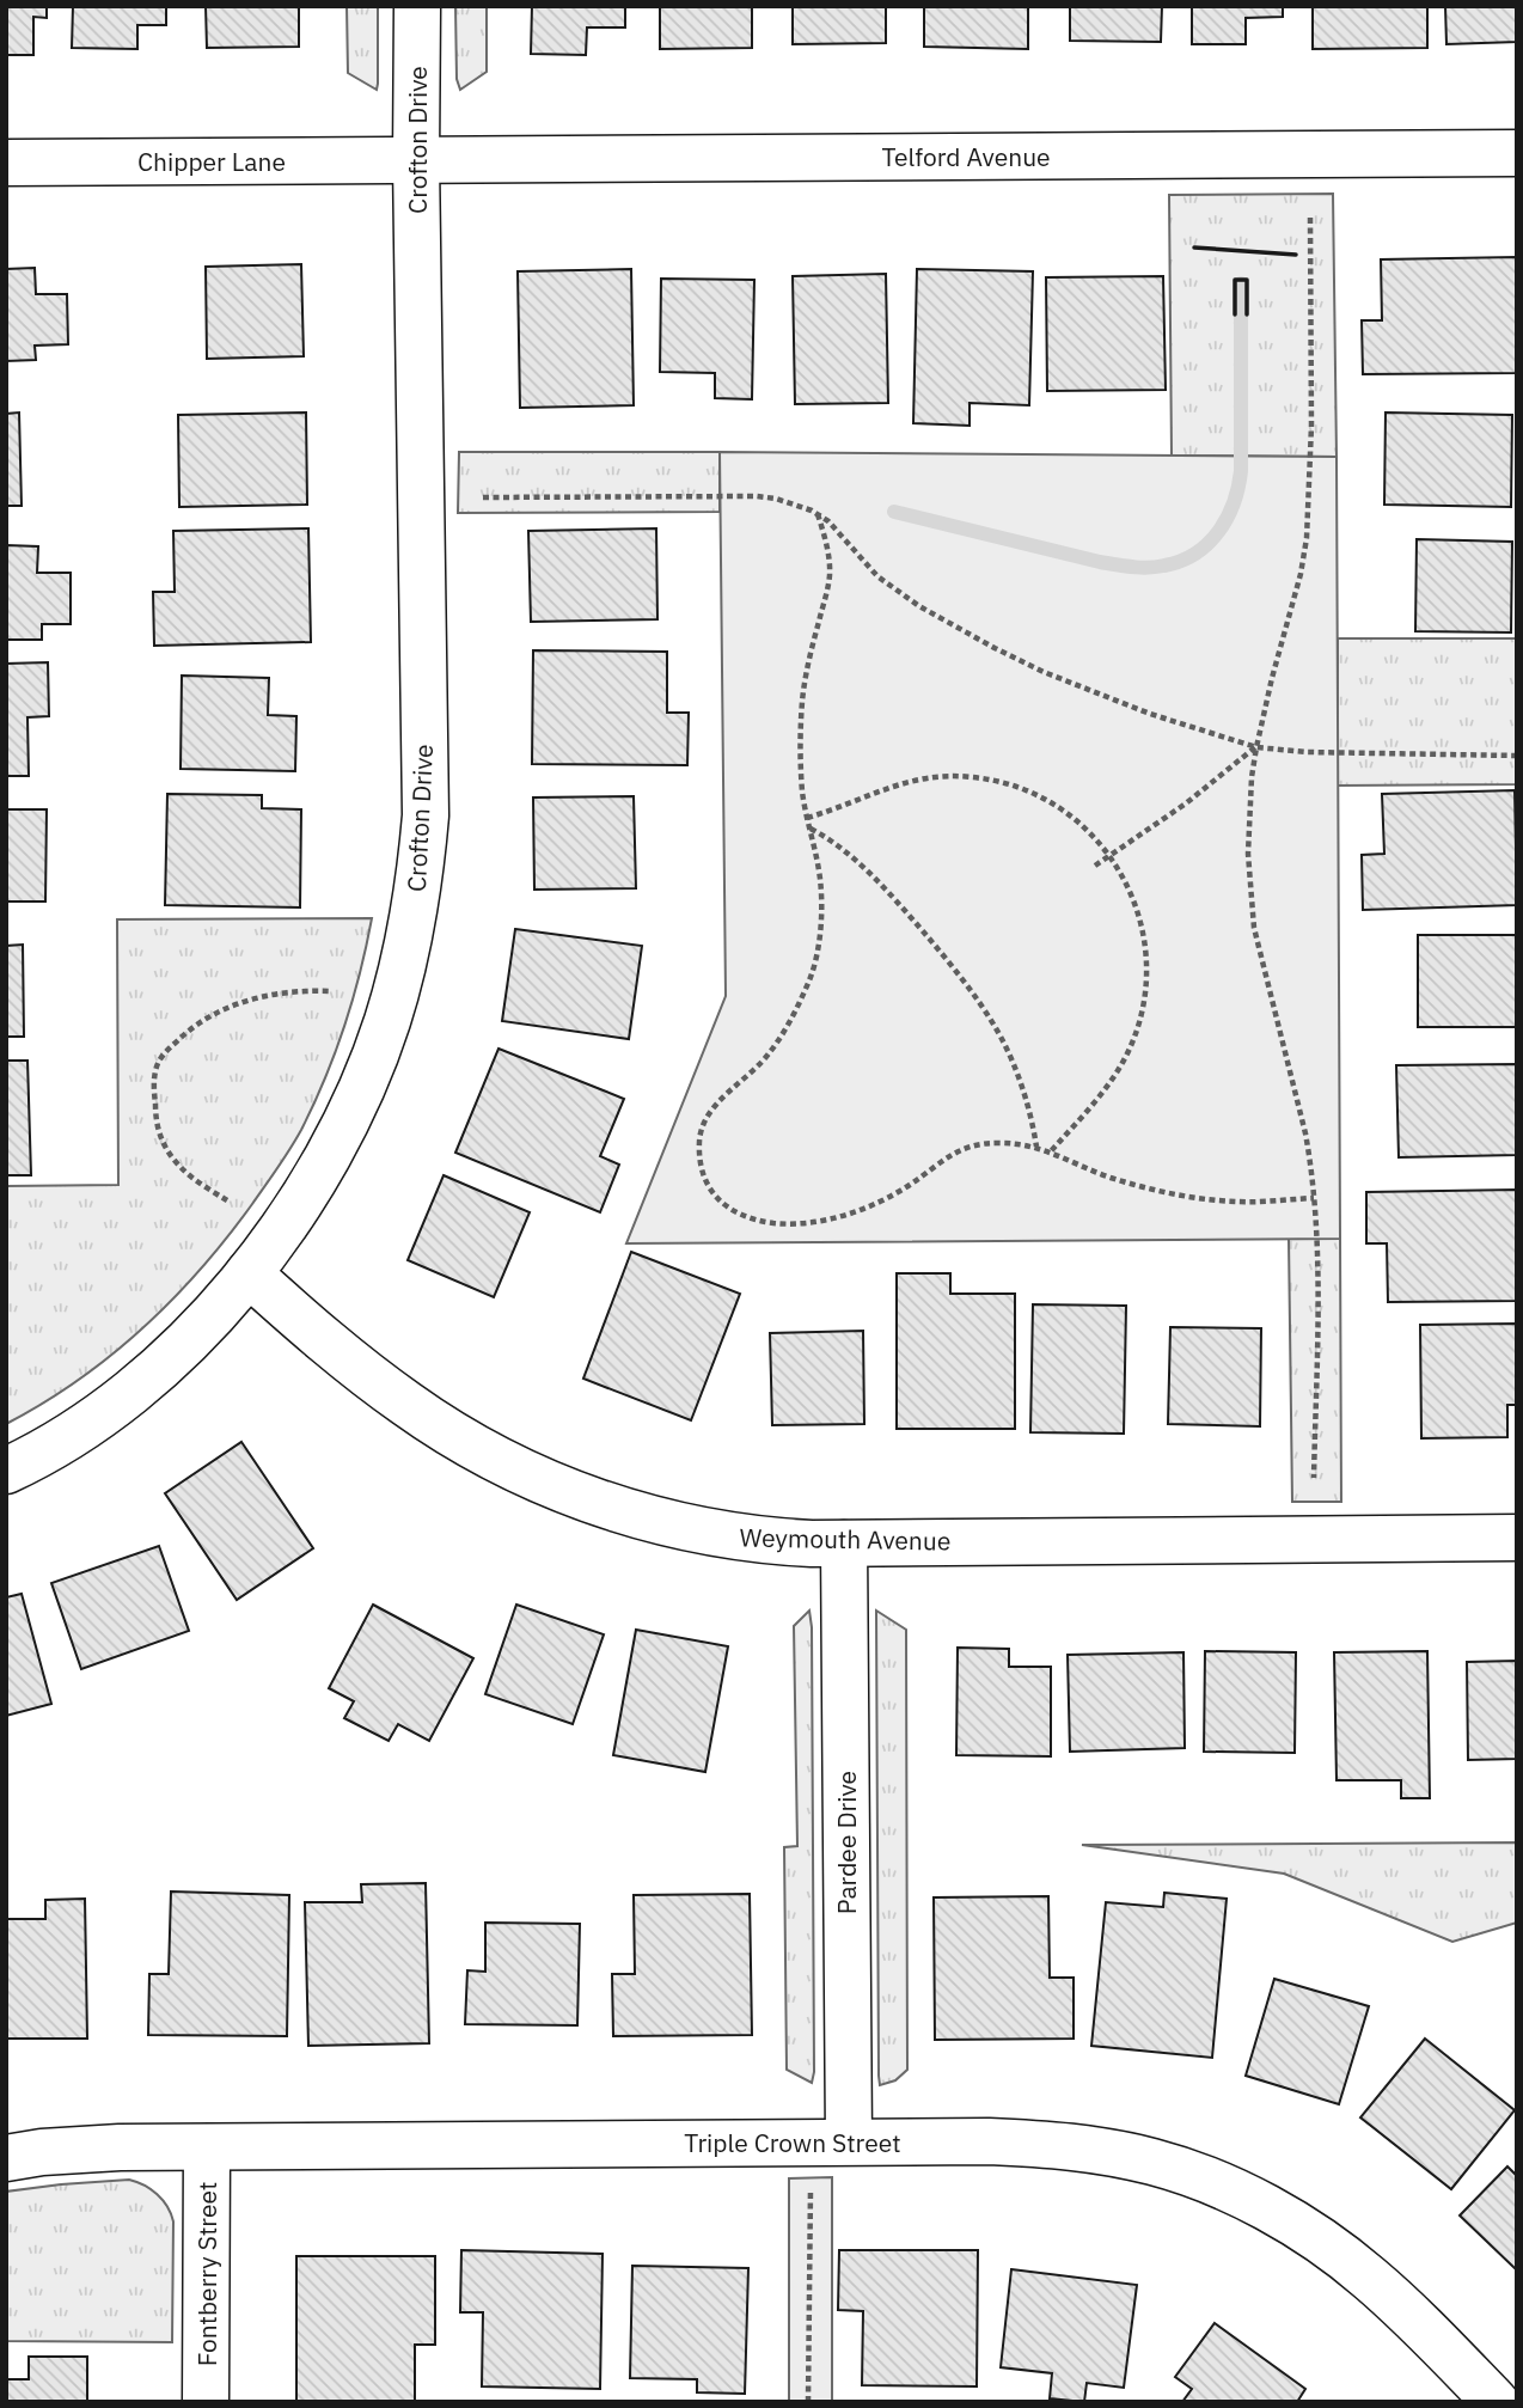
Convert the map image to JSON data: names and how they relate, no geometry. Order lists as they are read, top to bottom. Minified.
{"streets":{"street":["Crofton Drive","Telford Avenue","Chipper Lane","Weymouth Avenue","Pardee Drive","Triple Crown Street","Fontberry Street"]},"crossings":[["Crofton Drive","Telford Avenue"],["Crofton Drive","Chipper Lane"],["Crofton Drive","Weymouth Avenue"],["Telford Avenue","Chipper Lane"],["Weymouth Avenue","Pardee Drive"],["Pardee Drive","Triple Crown Street"],["Triple Crown Street","Fontberry Street"]]}
